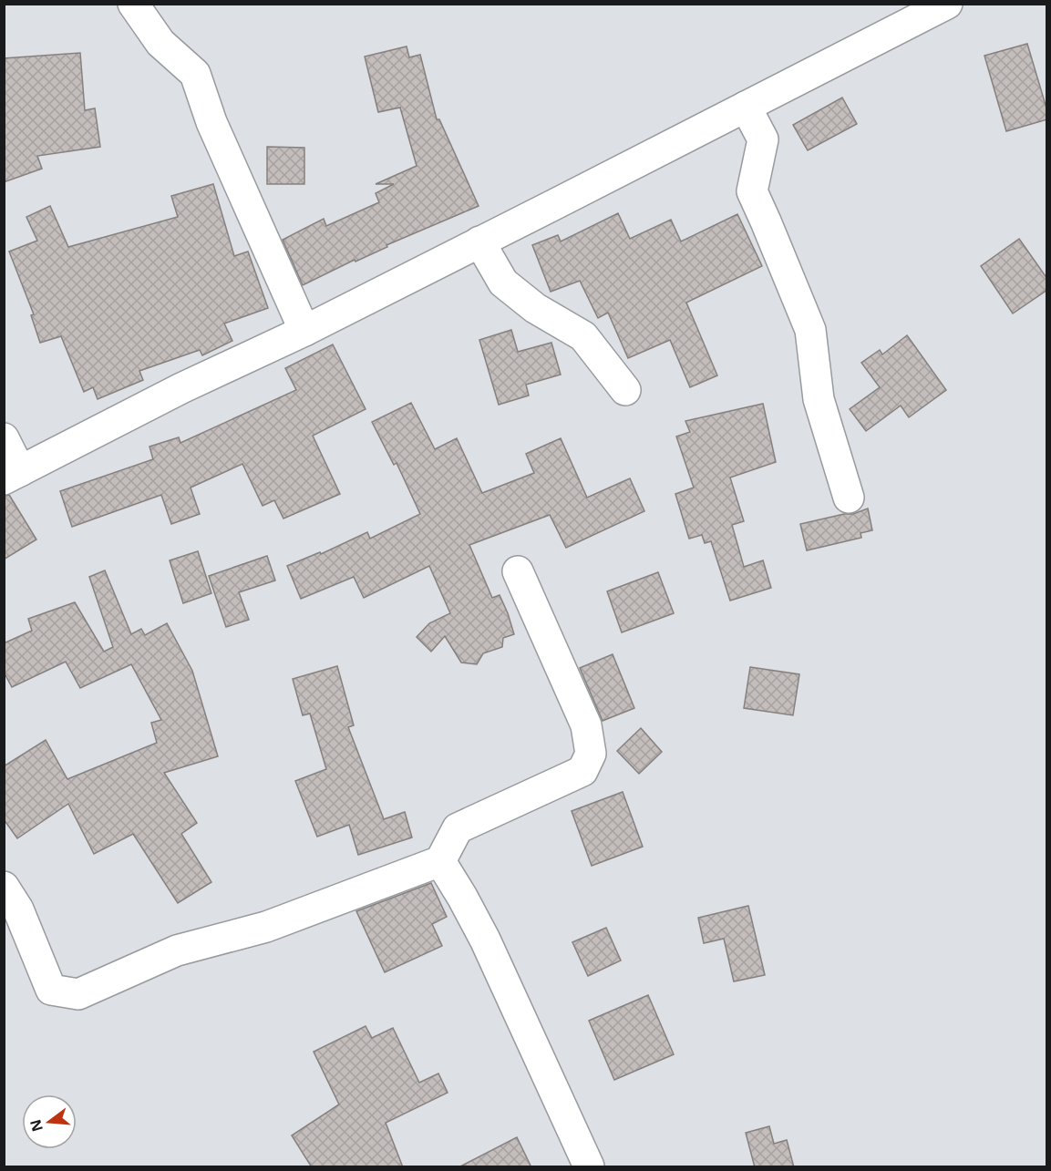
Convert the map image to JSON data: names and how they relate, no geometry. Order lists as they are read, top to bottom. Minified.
{"north":"left"}
